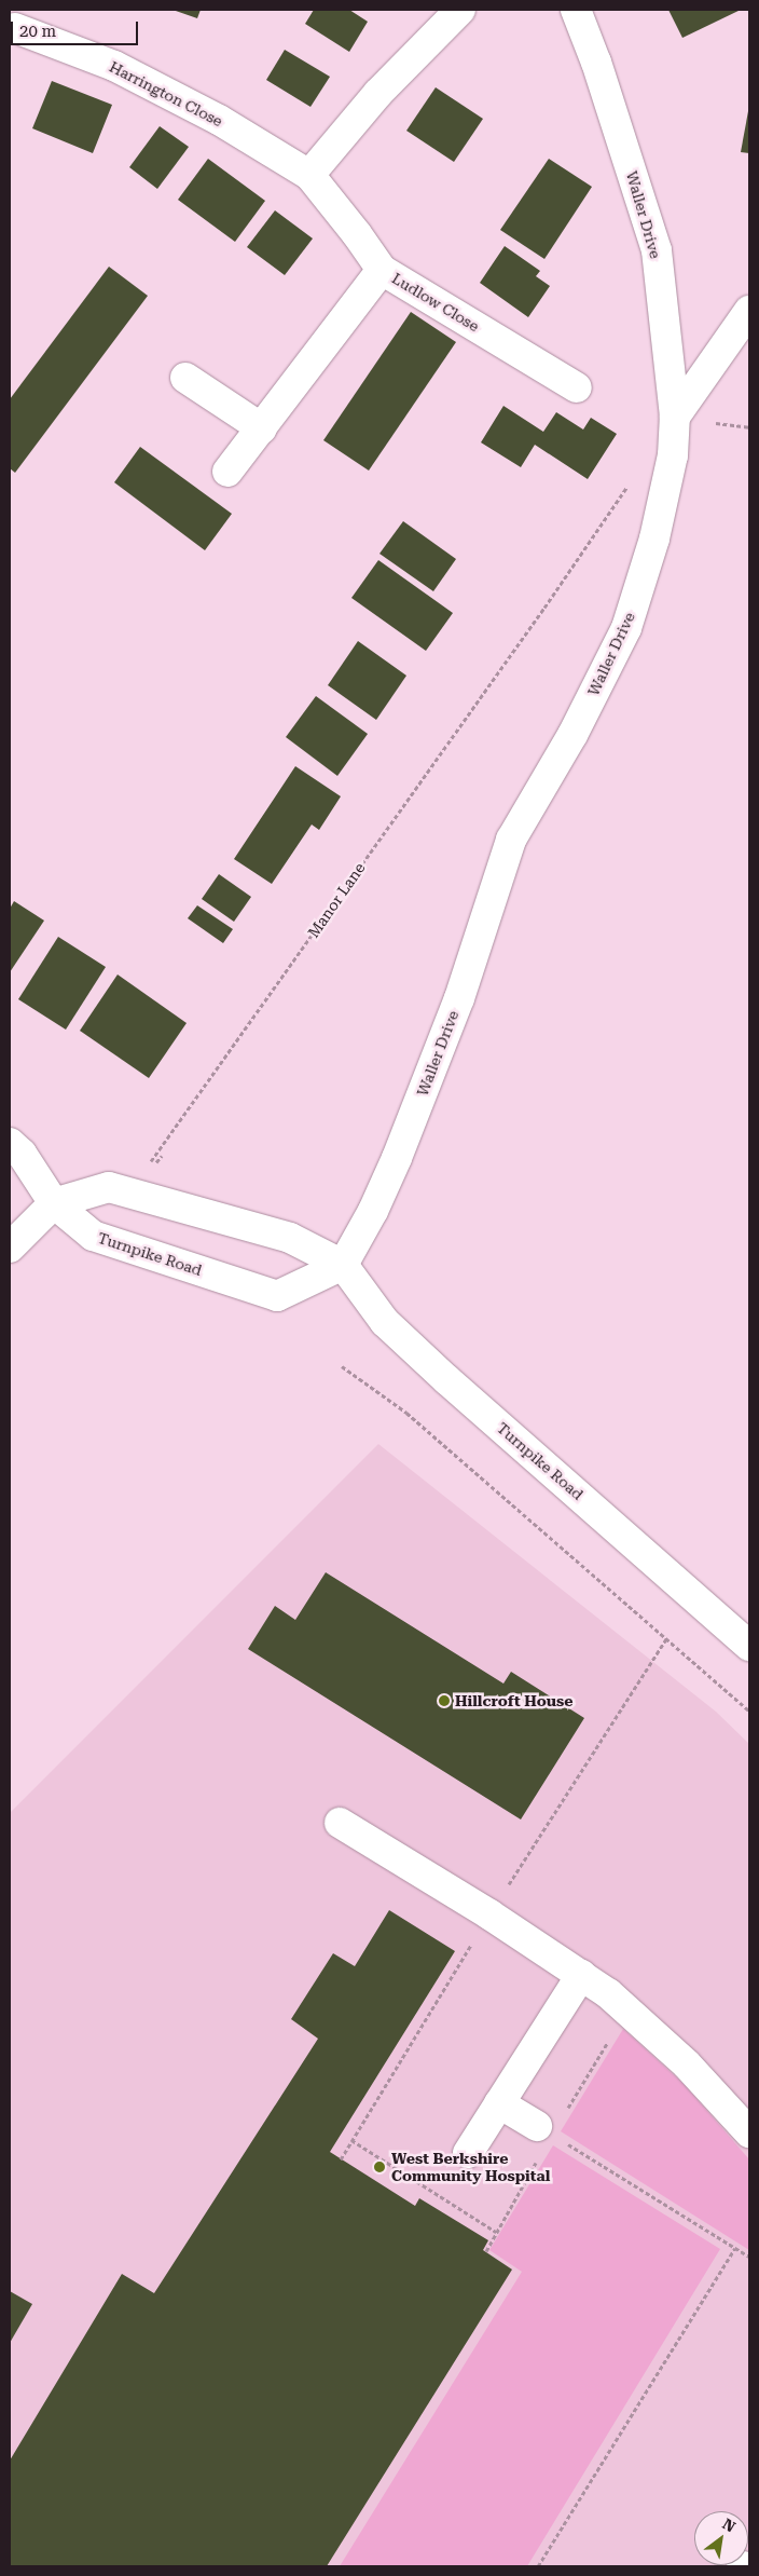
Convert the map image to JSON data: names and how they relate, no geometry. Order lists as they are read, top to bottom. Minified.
{"streets":{"street":["Harrington Close","Waller Drive","Ludlow Close","Turnpike Road"],"path":["Manor Lane"]},"crossings":[["Harrington Close","Ludlow Close"],["Waller Drive","Turnpike Road"],["Manor Lane","Turnpike Road"]],"places":["Hillcroft House","West Berkshire Community Hospital"],"scale_bar":"20 m","north":"top right"}
